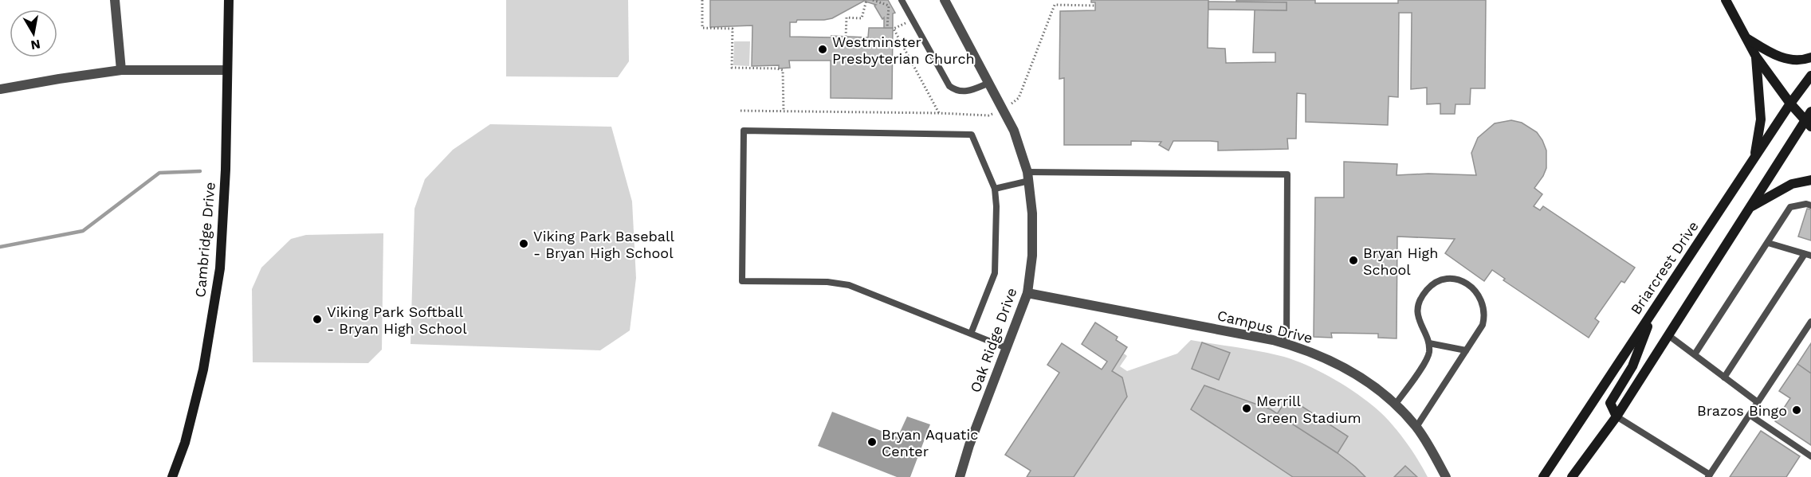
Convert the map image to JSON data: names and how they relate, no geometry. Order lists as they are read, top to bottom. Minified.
{"streets":{"main road":["Cambridge Drive","Briarcrest Drive"],"street":["Campus Drive","Oak Ridge Drive"]},"crossings":[["Campus Drive","Oak Ridge Drive"]],"places":["Westminster Presbyterian Church","Viking Park Baseball - Bryan High School","Bryan High School","Viking Park Softball - Bryan High School","Merrill Green Stadium","Brazos Bingo","Bryan Aquatic Center"],"north":"bottom"}
